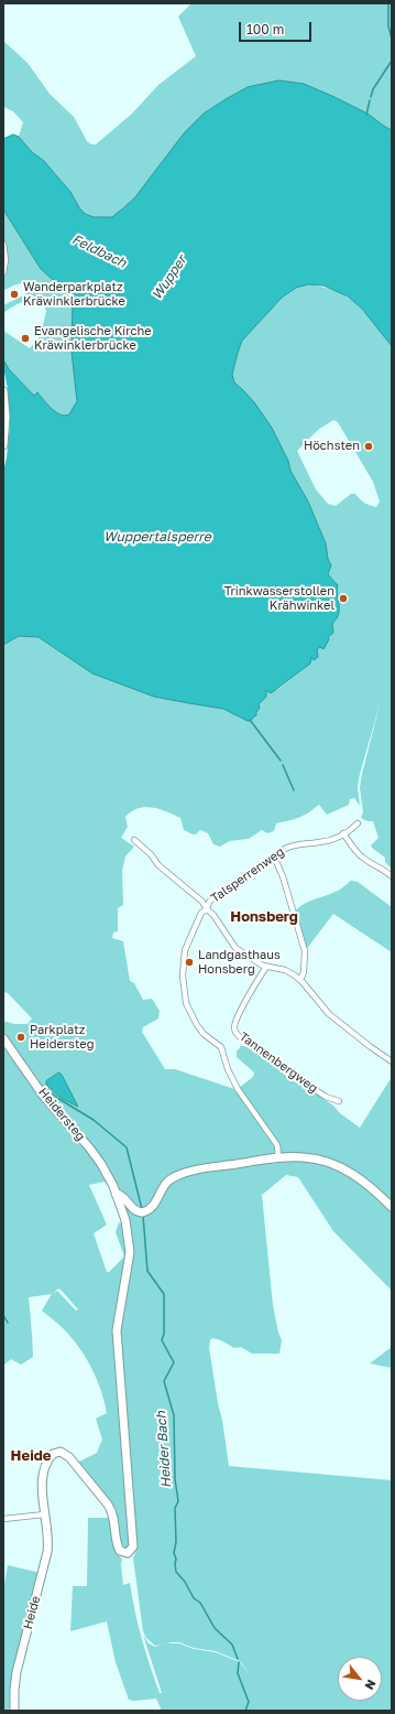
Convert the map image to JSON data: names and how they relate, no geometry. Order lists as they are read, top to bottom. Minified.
{"streets":{"main road":["Heidersteg","Heide"],"street":["Talsperrenweg","Tannenbergweg"]},"crossings":[["Heidersteg","Heide"]],"districts":["Honsberg","Heide"],"water":["Feldbach","Wupper","Wuppertalsperre","Heider Bach"],"places":["Wanderparkplatz Kräwinklerbrücke","Evangelische Kirche Kräwinklerbrücke","Höchsten","Trinkwasserstollen Krähwinkel","Landgasthaus Honsberg","Parkplatz Heidersteg"],"scale_bar":"100 m","north":"bottom right"}
